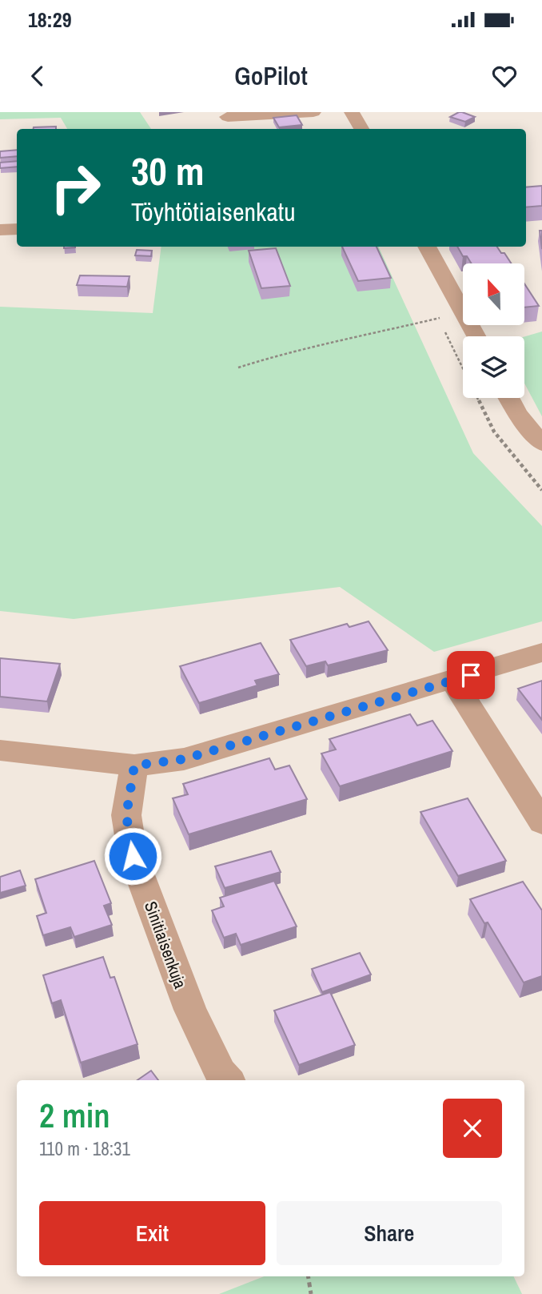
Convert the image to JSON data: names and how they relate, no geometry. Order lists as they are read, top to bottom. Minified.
{"streets":{"street":["Sinitiaisenkuja"]},"north":"top","page":{"status":"18:29","header":"GoPilot","turn":["30 m","Töyhtötiaisenkatu"],"heading":["2 min","110 m · 18:31"],"buttons":["Exit","Share"]}}
